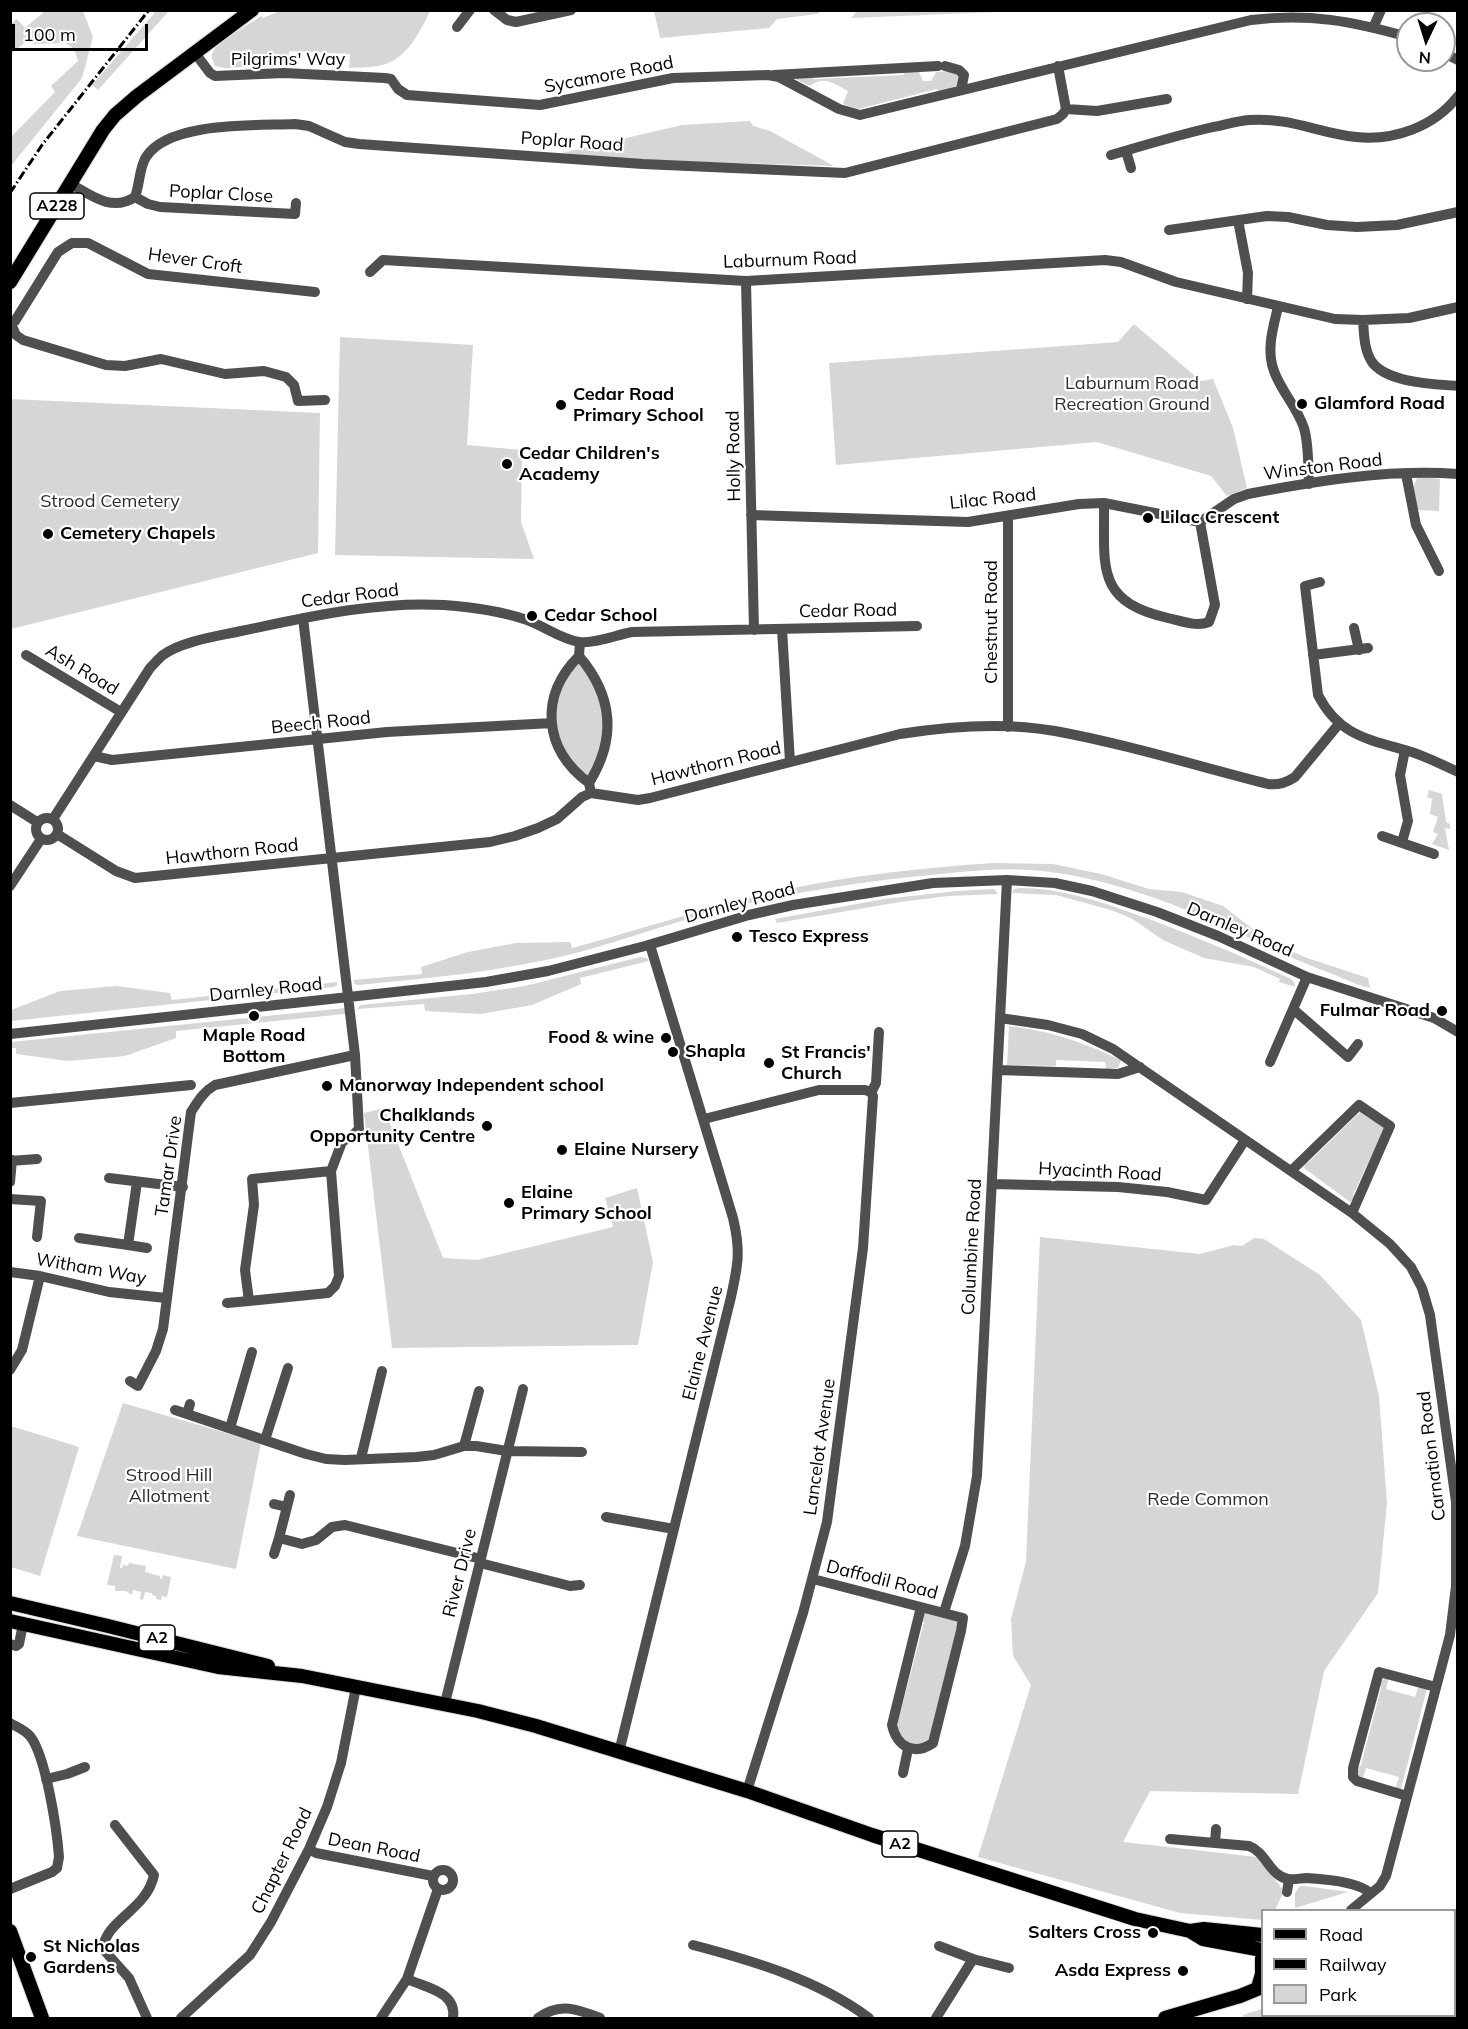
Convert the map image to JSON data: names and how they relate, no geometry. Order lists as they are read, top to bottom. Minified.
{"streets":{"main road":["A228","A2"],"street":["Pilgrims' Way","Sycamore Road","Poplar Road","Poplar Close","Laburnum Road","Hever Croft","Holly Road","Winston Road","Lilac Road","Cedar Road","Chestnut Road","Ash Road","Beech Road","Hawthorn Road","Darnley Road","Tamar Drive","Hyacinth Road","Columbine Road","Witham Way","Elaine Avenue","Lancelot Avenue","Carnation Road","River Drive","Daffodil Road","Dean Road","Chapter Road"]},"crossings":[["Pilgrims' Way","Sycamore Road"],["Pilgrims' Way","A228"],["Poplar Road","Poplar Close"],["Laburnum Road","Holly Road"],["Holly Road","Lilac Road"],["Holly Road","Cedar Road"],["Winston Road","Lilac Road"],["Lilac Road","Chestnut Road"],["Cedar Road","Ash Road"],["Cedar Road","Beech Road"],["Cedar Road","Hawthorn Road"],["Chestnut Road","Hawthorn Road"],["Darnley Road","Columbine Road"],["Darnley Road","Elaine Avenue"],["Tamar Drive","Witham Way"],["Hyacinth Road","Columbine Road"],["Hyacinth Road","Carnation Road"],["Columbine Road","Carnation Road"],["Columbine Road","Daffodil Road"],["Elaine Avenue","A2"],["Lancelot Avenue","Daffodil Road"],["Lancelot Avenue","A2"],["River Drive","A2"],["A2","Chapter Road"],["Dean Road","Chapter Road"]],"parks":["Laburnum Road Recreation Ground","Strood Cemetery","Strood Hill Allotment","Rede Common"],"places":["Glamford Road","Cedar Road Primary School","Cedar Children's Academy","Lilac Crescent","Cemetery Chapels","Cedar School","Tesco Express","Fulmar Road","Maple Road Bottom","Food & wine","Shapla","St Francis' Church","Manorway Independent school","Chalklands Opportunity Centre","Elaine Nursery","Elaine Primary School","Salters Cross","St Nicholas Gardens","Asda Express"],"legend":["Road","Railway","Park"],"scale_bar":"100 m","north":"bottom"}
